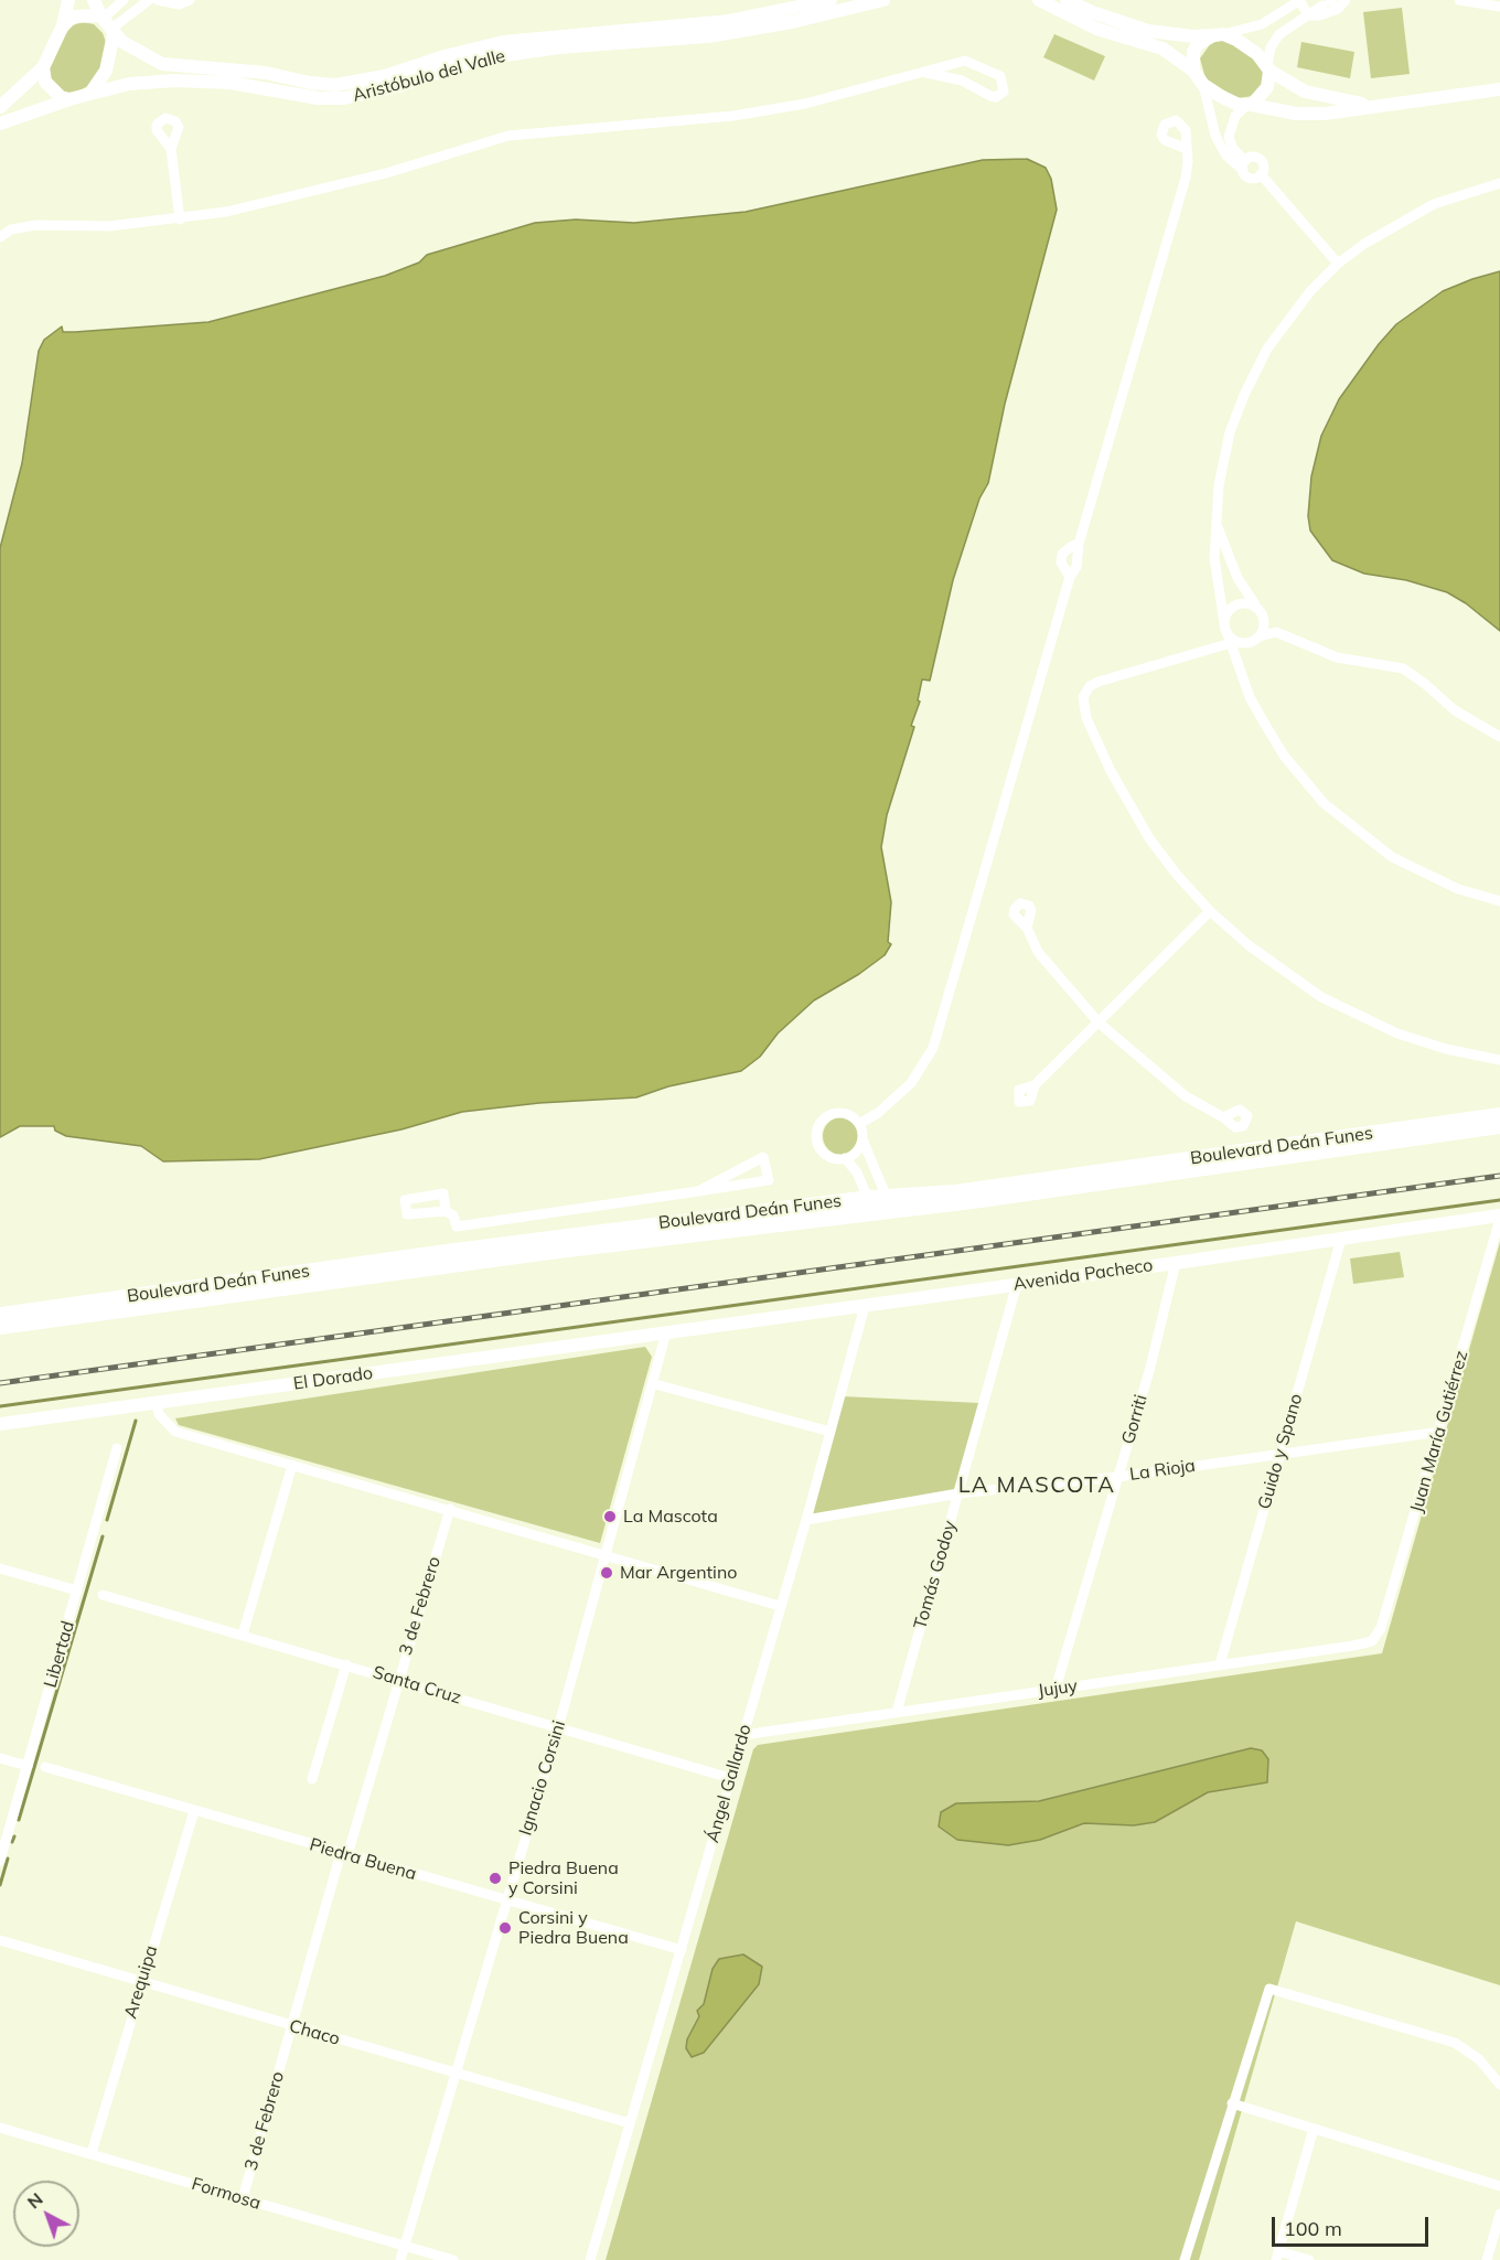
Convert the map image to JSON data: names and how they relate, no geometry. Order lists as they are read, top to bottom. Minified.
{"streets":{"main road":["Boulevard Deán Funes"],"street":["Aristóbulo del Valle","Avenida Pacheco","El Dorado","Gorriti","Juan María Gutiérrez","Guido y Spano","La Rioja","Tomás Godoy","3 de Febrero","Libertad","Santa Cruz","Jujuy","Ignacio Corsini","Ángel Gallardo","Piedra Buena","Arequipa","Chaco","Formosa"]},"crossings":[["Avenida Pacheco","El Dorado"],["Avenida Pacheco","Gorriti"],["Avenida Pacheco","Juan María Gutiérrez"],["Avenida Pacheco","Guido y Spano"],["Avenida Pacheco","Tomás Godoy"],["Avenida Pacheco","Ignacio Corsini"],["Avenida Pacheco","Ángel Gallardo"],["El Dorado","Ignacio Corsini"],["Gorriti","La Rioja"],["Gorriti","Jujuy"],["Juan María Gutiérrez","La Rioja"],["Juan María Gutiérrez","Jujuy"],["Guido y Spano","La Rioja"],["Guido y Spano","Jujuy"],["La Rioja","Tomás Godoy"],["La Rioja","Ángel Gallardo"],["Tomás Godoy","Jujuy"],["3 de Febrero","Santa Cruz"],["3 de Febrero","Piedra Buena"],["3 de Febrero","Chaco"],["3 de Febrero","Formosa"],["Santa Cruz","Ignacio Corsini"],["Santa Cruz","Ángel Gallardo"],["Jujuy","Ángel Gallardo"],["Ignacio Corsini","Piedra Buena"],["Ignacio Corsini","Chaco"],["Ignacio Corsini","Formosa"],["Ángel Gallardo","Piedra Buena"],["Ángel Gallardo","Chaco"],["Piedra Buena","Arequipa"],["Arequipa","Chaco"],["Arequipa","Formosa"]],"districts":["LA MASCOTA"],"places":["La Mascota","Mar Argentino","Piedra Buena y Corsini","Corsini y Piedra Buena"],"scale_bar":"100 m","north":"top left"}
